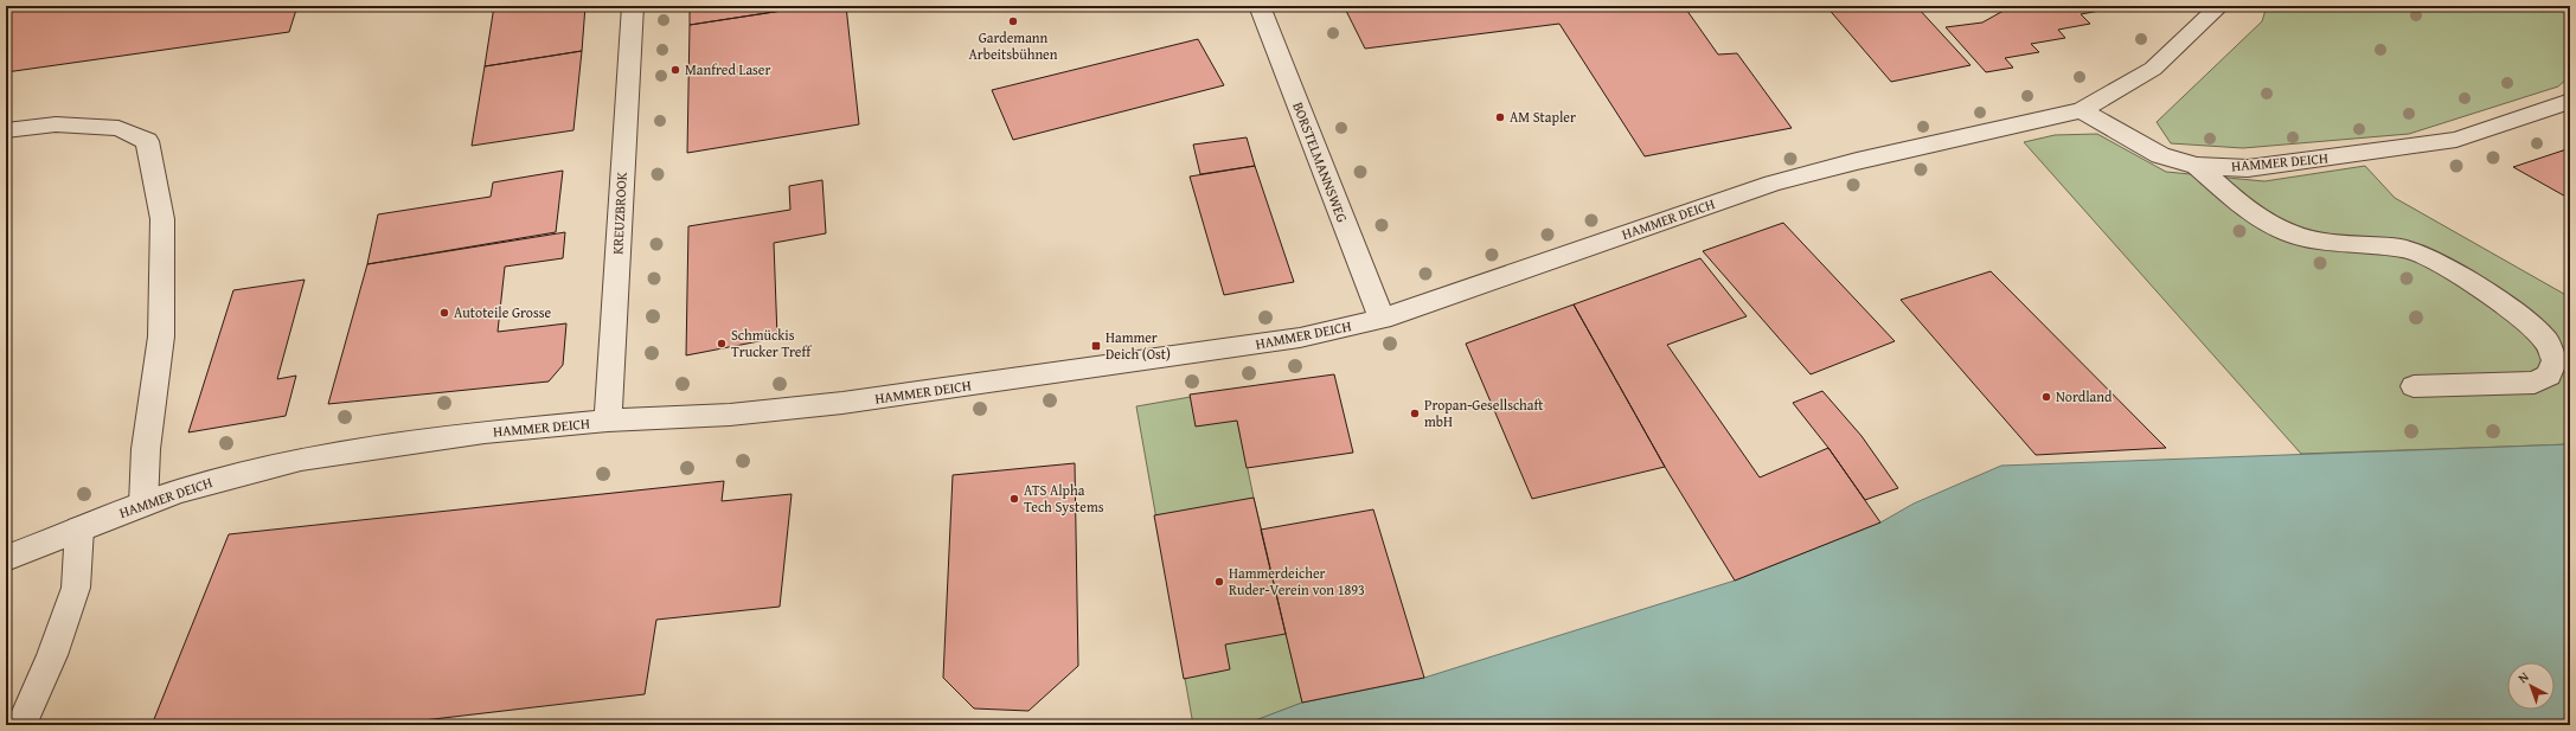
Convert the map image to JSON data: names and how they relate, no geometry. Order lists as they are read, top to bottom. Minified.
{"streets":{"street":["BORSTELMANNSWEG","HAMMER DEICH","KREUZBROOK"]},"crossings":[["BORSTELMANNSWEG","HAMMER DEICH"],["HAMMER DEICH","KREUZBROOK"]],"places":{"other":["Gardemann Arbeitsbühnen","Manfred Laser","AM Stapler","Autoteile Grosse","Schmückis Trucker Treff","Nordland","Propan-Gesellschaft mbH","ATS Alpha Tech Systems","Hammerdeicher Ruder-Verein von 1893"],"transit":["Hammer Deich (Ost)"]},"north":"top left"}
